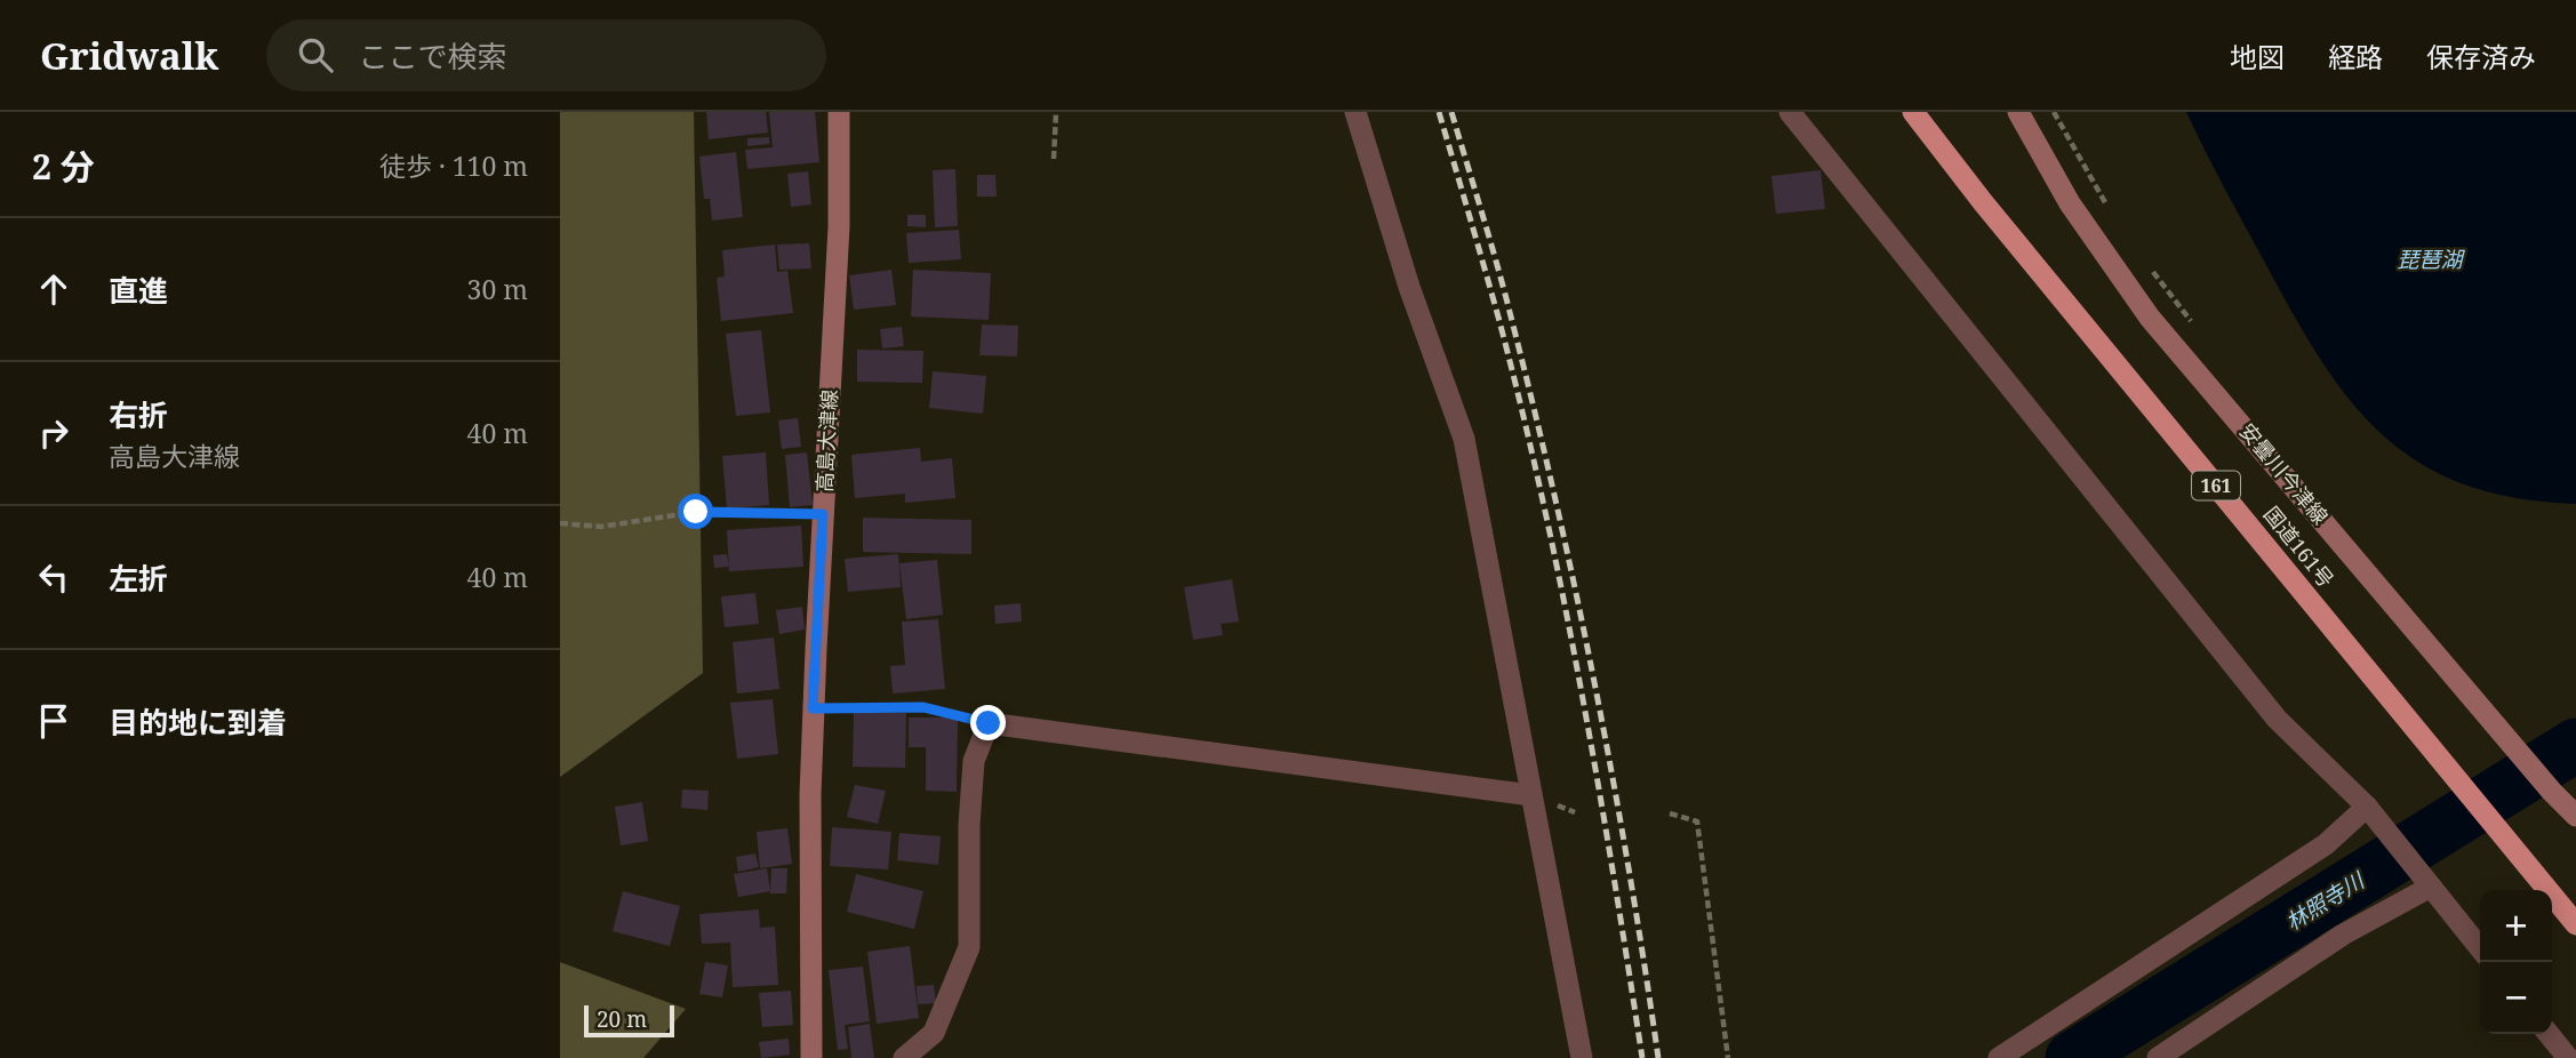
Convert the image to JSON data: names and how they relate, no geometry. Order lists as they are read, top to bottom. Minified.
{"streets":{"highway":["161","国道161号"],"main road":["高島大津線","安曇川今津線"]},"water":["琵琶湖","林照寺川"],"scale_bar":"20 m","page":{"header":"Gridwalk","search":"ここで検索","nav":["地図","経路","保存済み"],"heading":["2 分","徒歩 · 110 m"],"list":[["直進","30 m"],["右折","高島大津線","40 m"],["左折","40 m"],"目的地に到着"],"map_buttons":["+","−"],"scale":"20 m"}}
